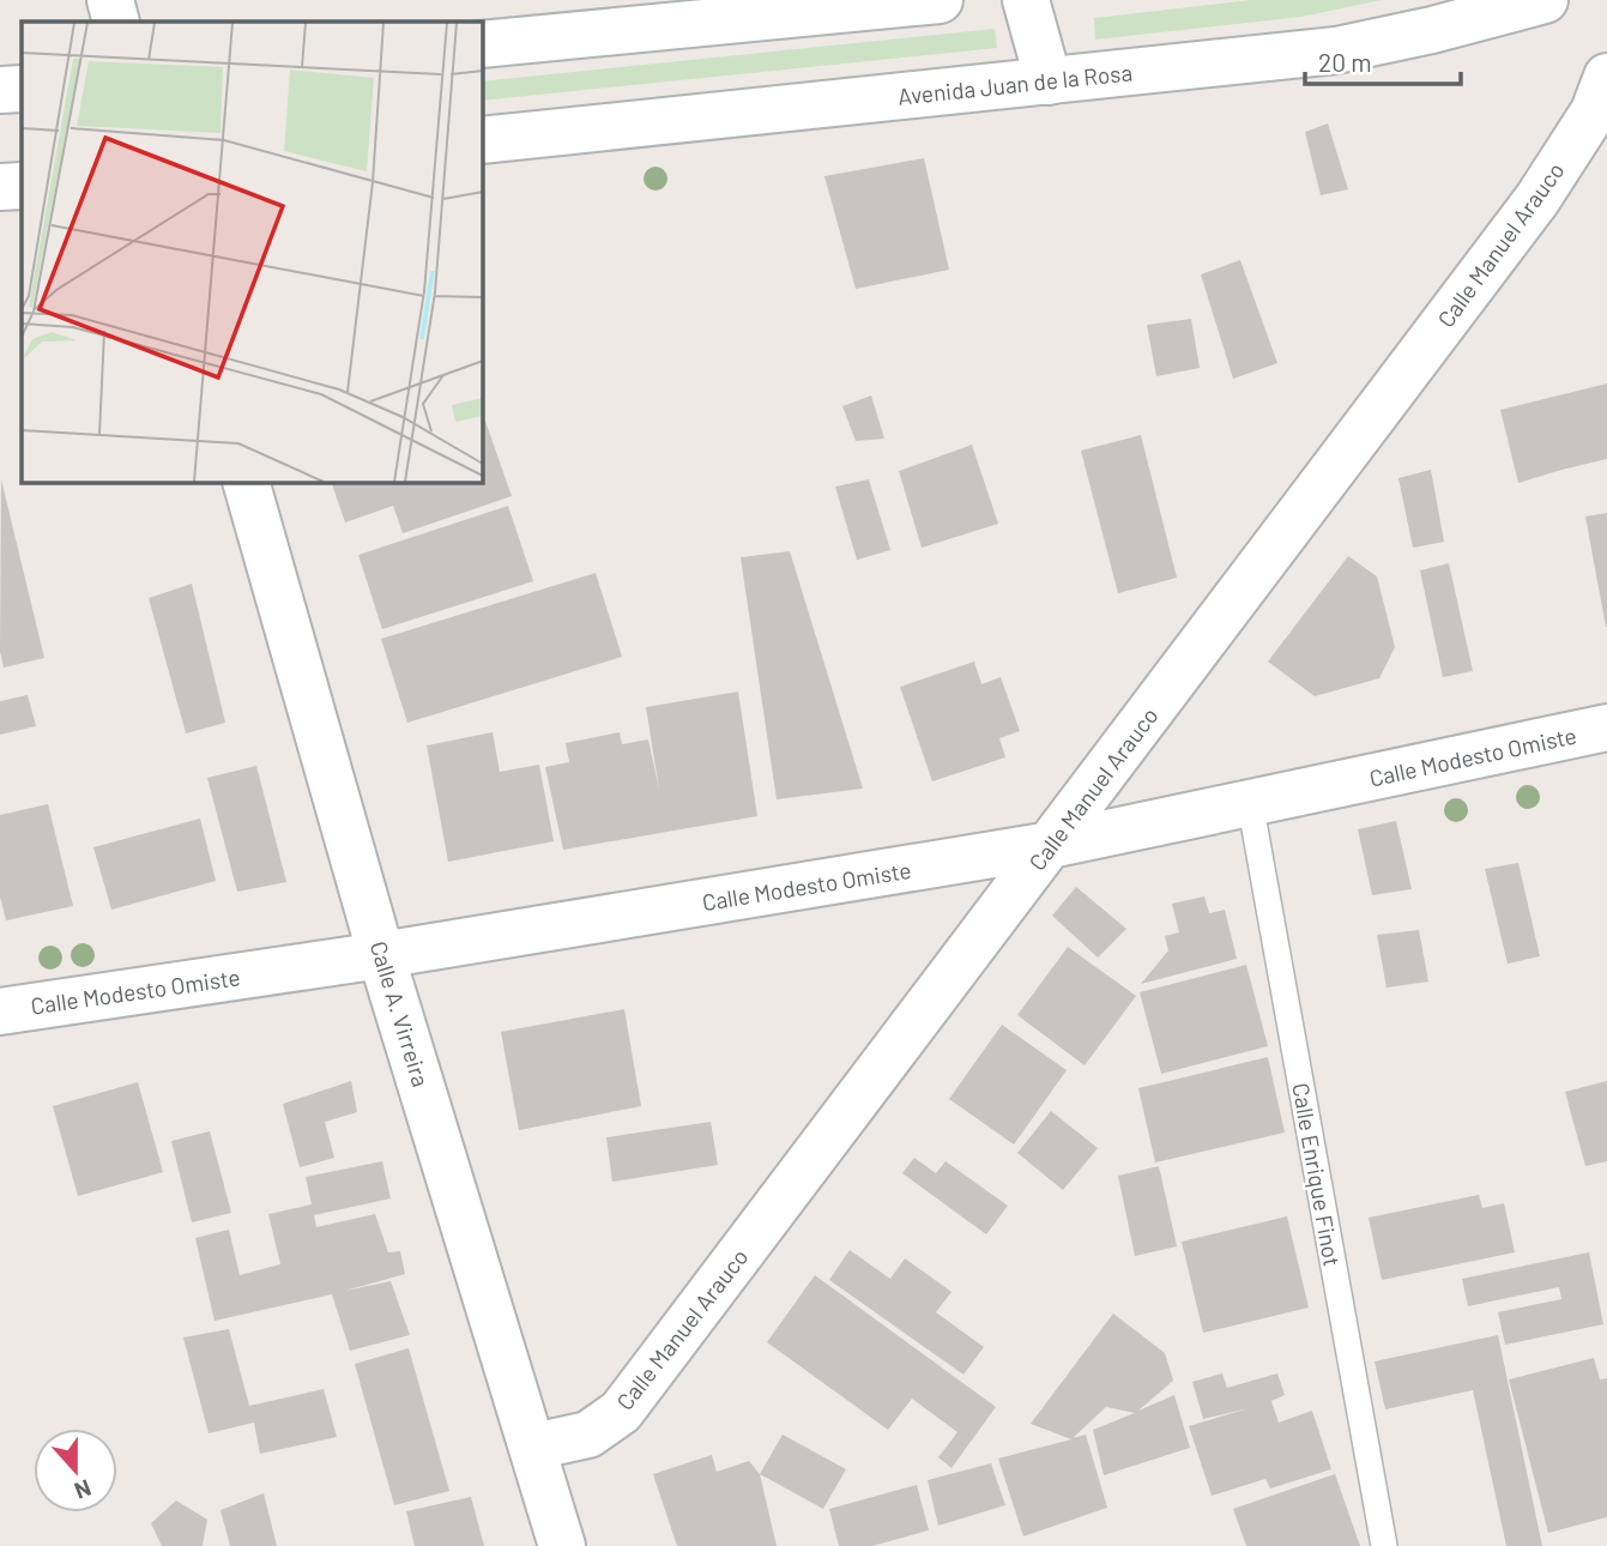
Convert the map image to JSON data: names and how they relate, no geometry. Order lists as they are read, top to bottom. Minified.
{"streets":{"street":["Avenida Juan de la Rosa","Calle Manuel Arauco","Calle Modesto Omiste","Calle A. Virreira"],"lane":["Calle Enrique Finot"]},"crossings":[["Calle Manuel Arauco","Calle Modesto Omiste"],["Calle Manuel Arauco","Calle A. Virreira"],["Calle Modesto Omiste","Calle A. Virreira"],["Calle Modesto Omiste","Calle Enrique Finot"]],"scale_bar":"20 m","north":"bottom"}
